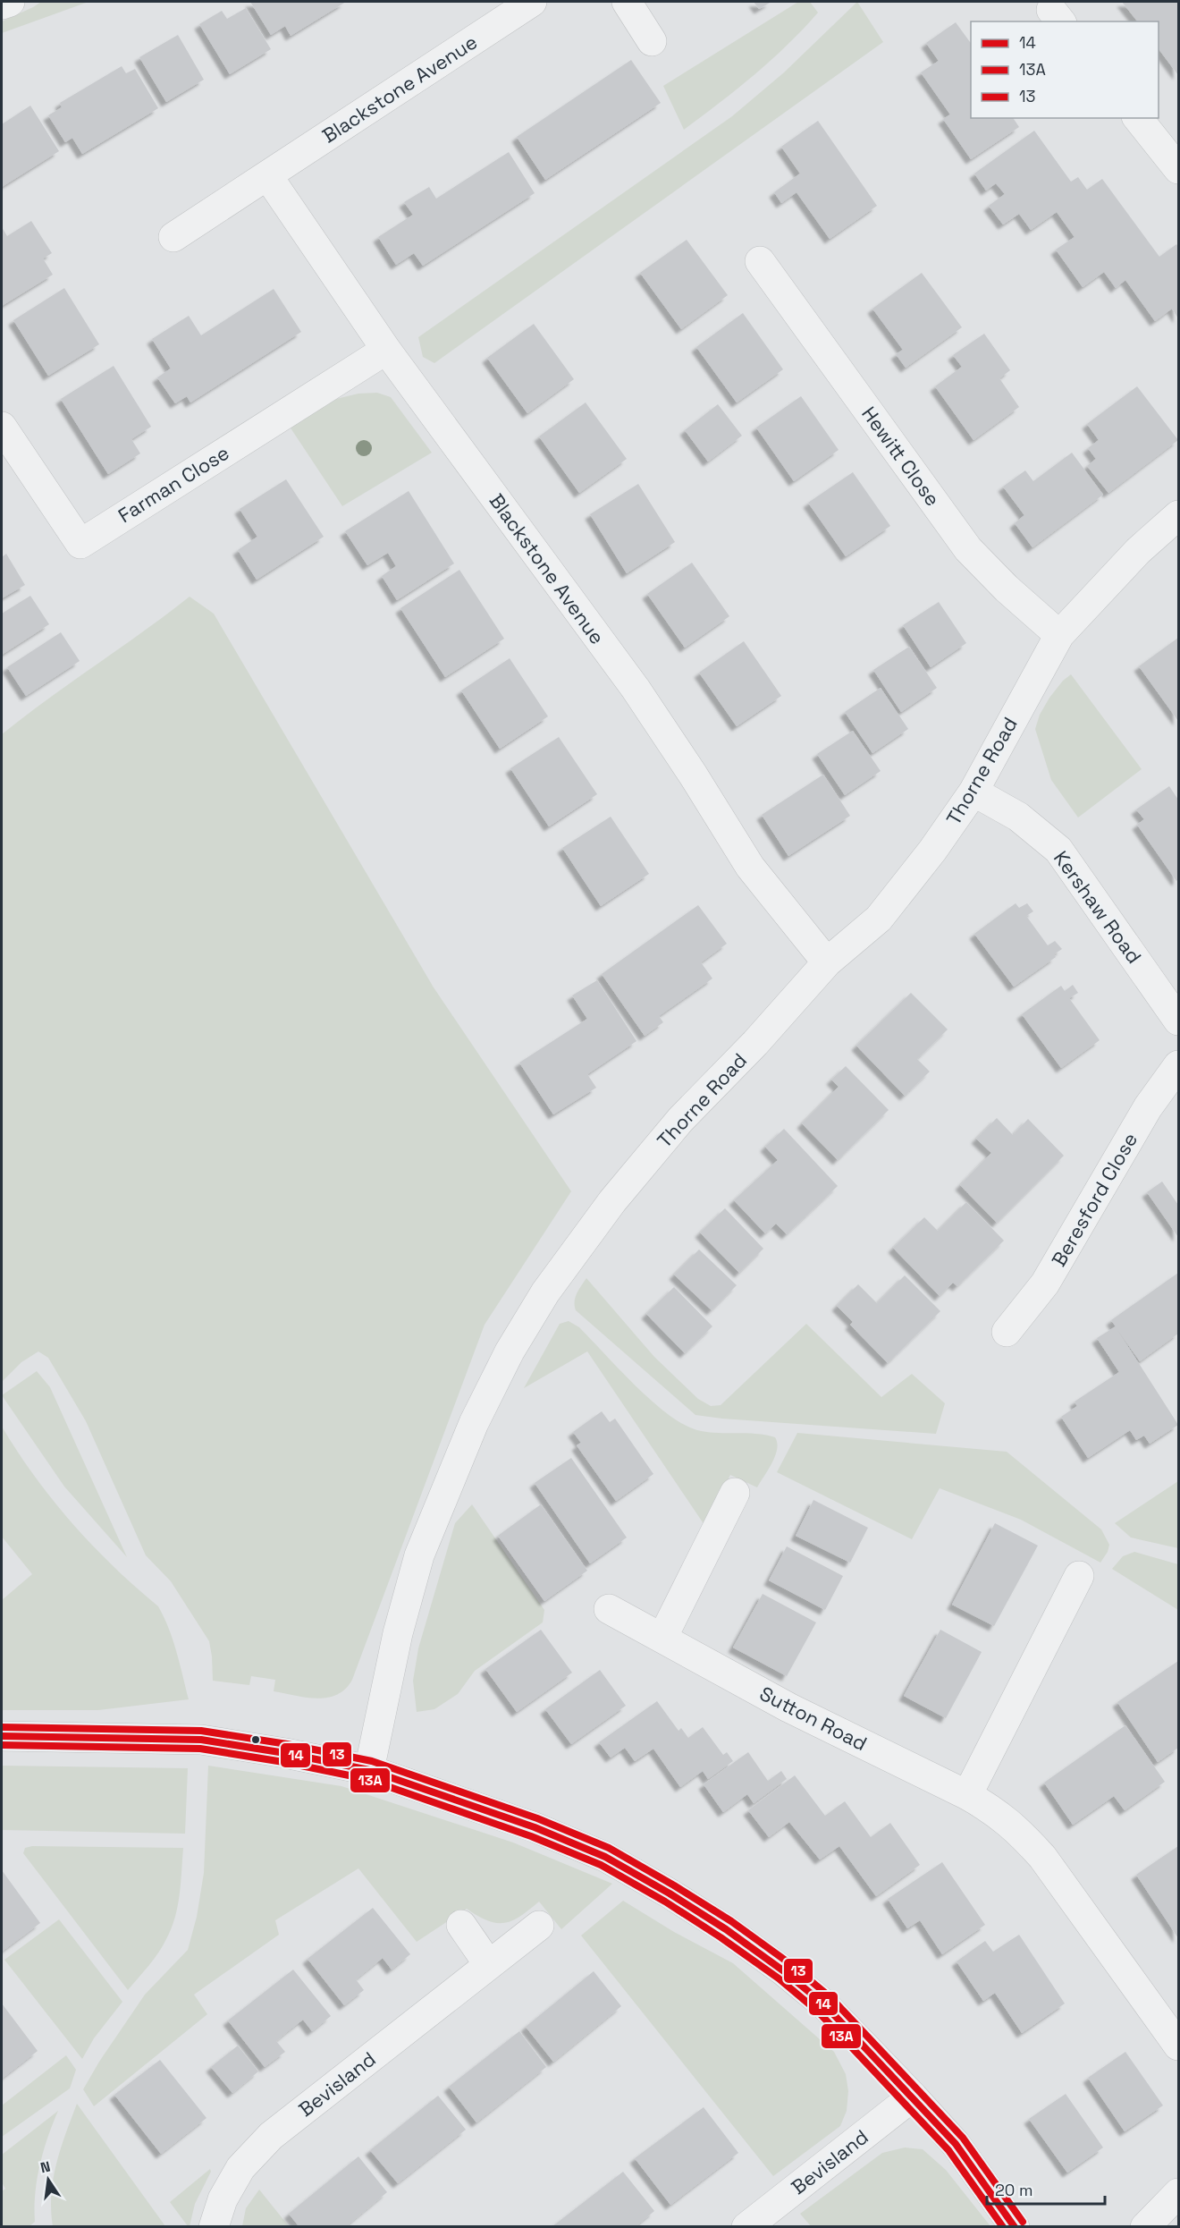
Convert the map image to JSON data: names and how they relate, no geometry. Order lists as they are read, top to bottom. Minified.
{"streets":{"street":["Blackstone Avenue","Hewitt Close","Farman Close","Thorne Road","Kershaw Road","Beresford Close","Sutton Road","Bevisland"]},"crossings":[["Blackstone Avenue","Farman Close"],["Blackstone Avenue","Thorne Road"],["Hewitt Close","Thorne Road"],["Thorne Road","Kershaw Road"]],"lines":["transit line 13","transit line 14","transit line 13A"],"legend":["14","13A","13"],"scale_bar":"20 m","north":"top"}
